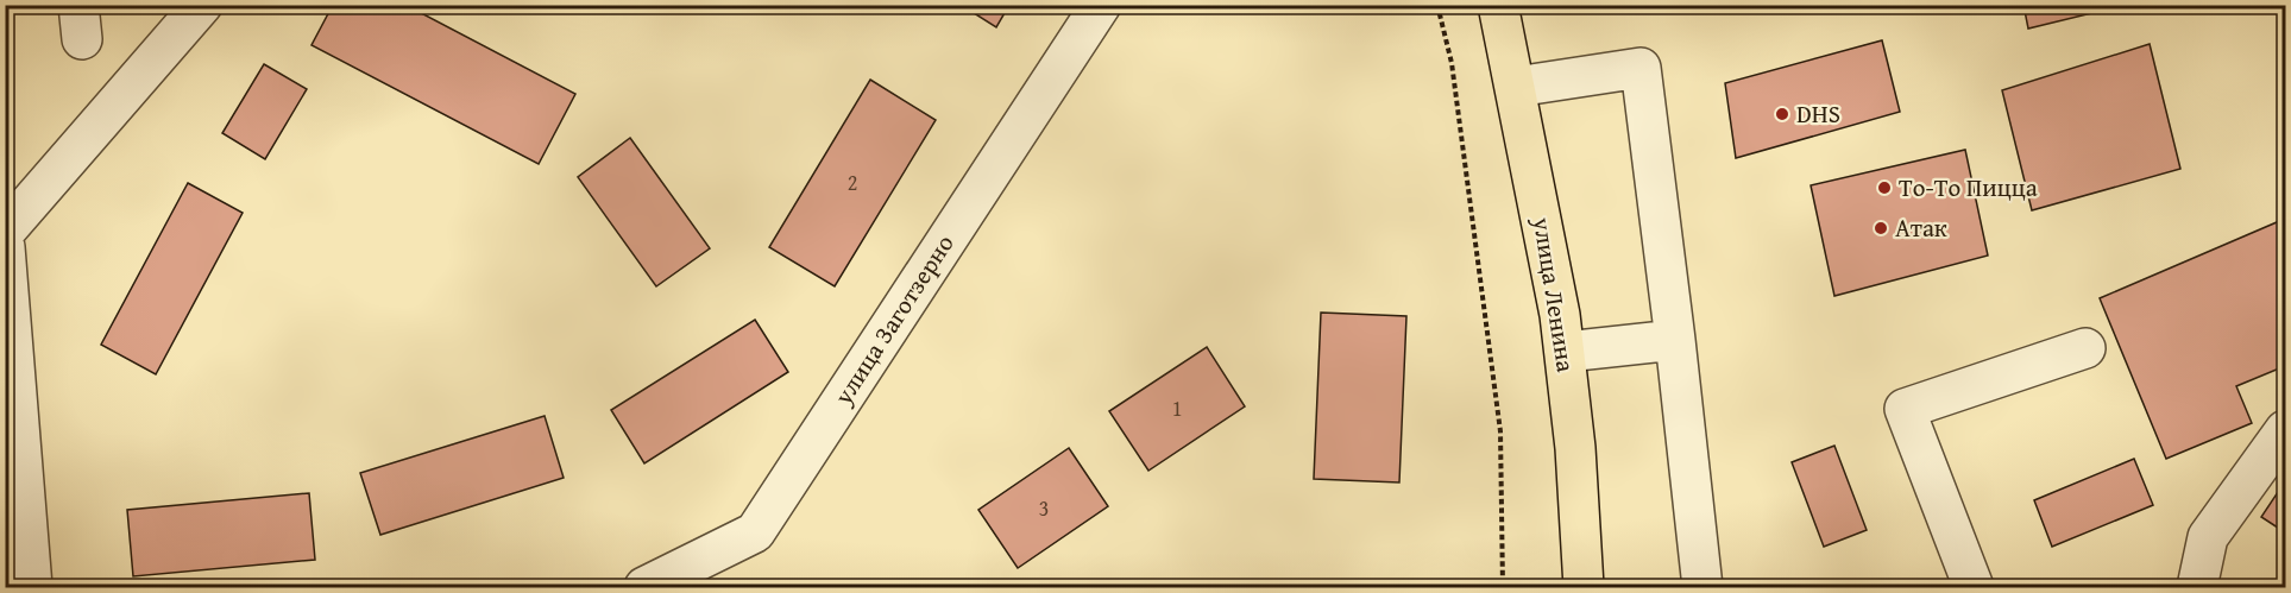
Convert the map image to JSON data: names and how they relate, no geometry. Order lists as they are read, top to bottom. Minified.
{"streets":{"main road":["улица Ленина"],"street":["улица Заготзерно"]},"places":["DHS","То-То Пицца","Атак"],"house_numbers":["2","1","3"]}
